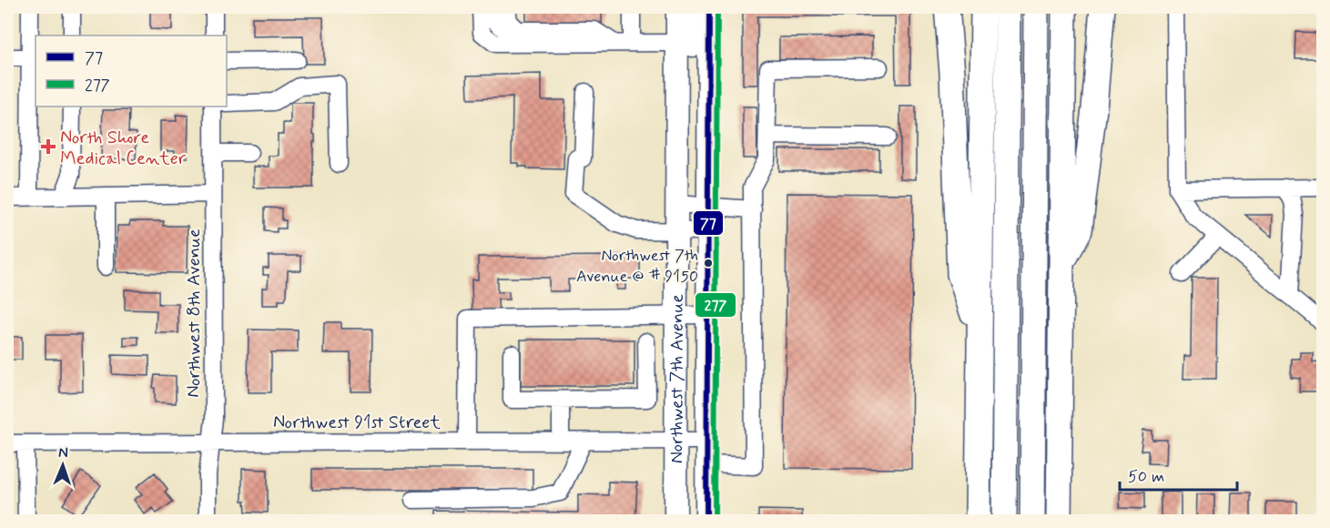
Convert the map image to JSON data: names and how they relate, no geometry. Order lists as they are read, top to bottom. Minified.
{"streets":{"main road":["Northwest 7th Avenue"],"street":["Northwest 8th Avenue","Northwest 91st Street"]},"crossings":[["Northwest 8th Avenue","Northwest 91st Street"],["Northwest 7th Avenue","Northwest 91st Street"]],"places":{"health":["North Shore Medical Center"],"other":["Northwest 7th Avenue @ # 9150"]},"lines":["transit line 77","transit line 277"],"legend":["77","277"],"scale_bar":"50 m","north":"top"}
